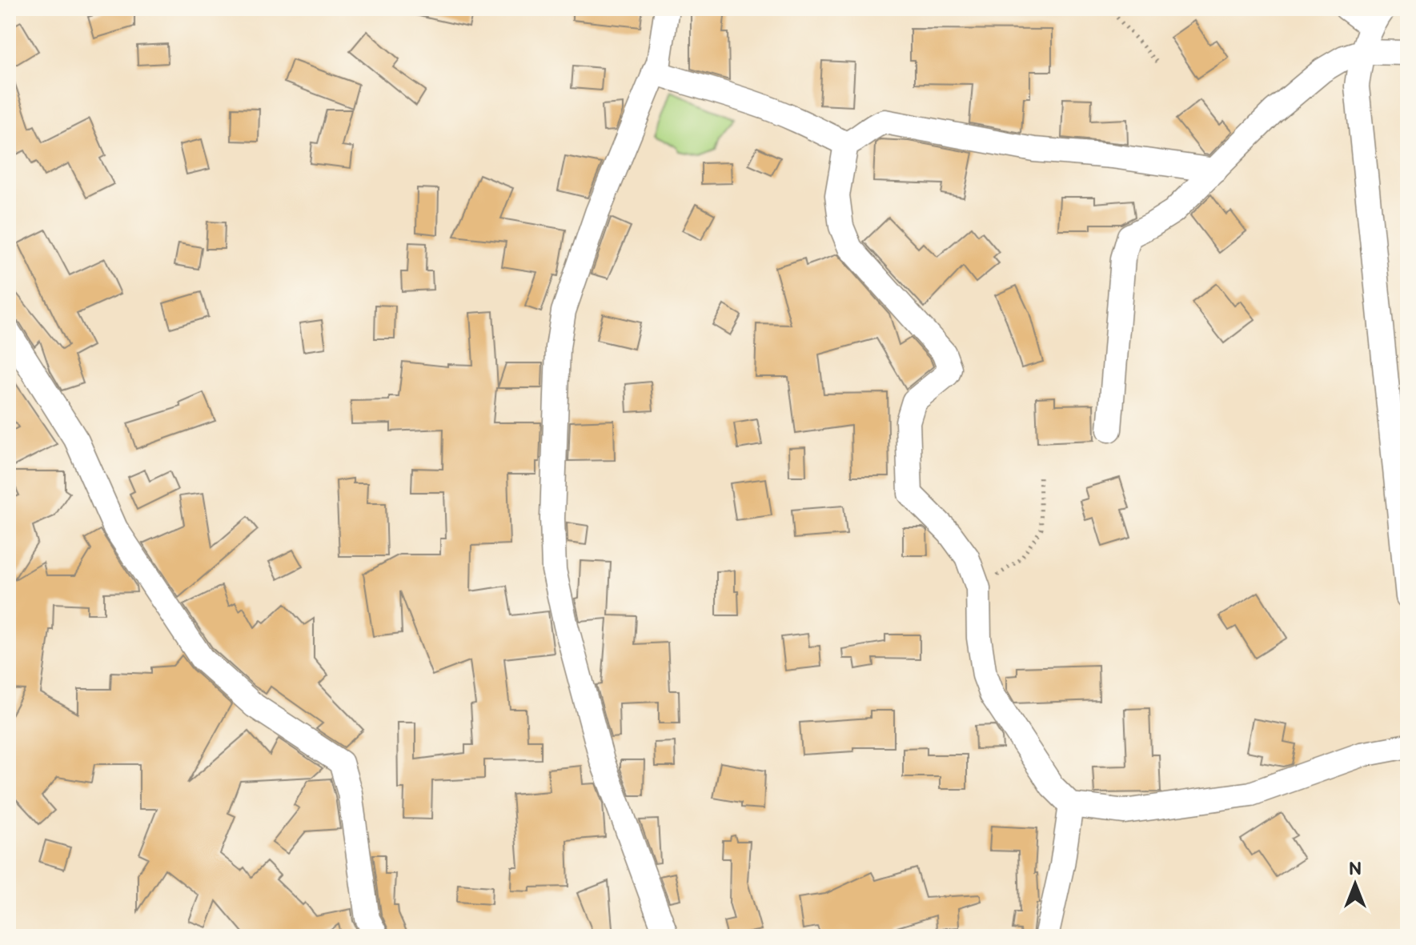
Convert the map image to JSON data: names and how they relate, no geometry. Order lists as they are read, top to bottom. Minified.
{"north":"top"}
